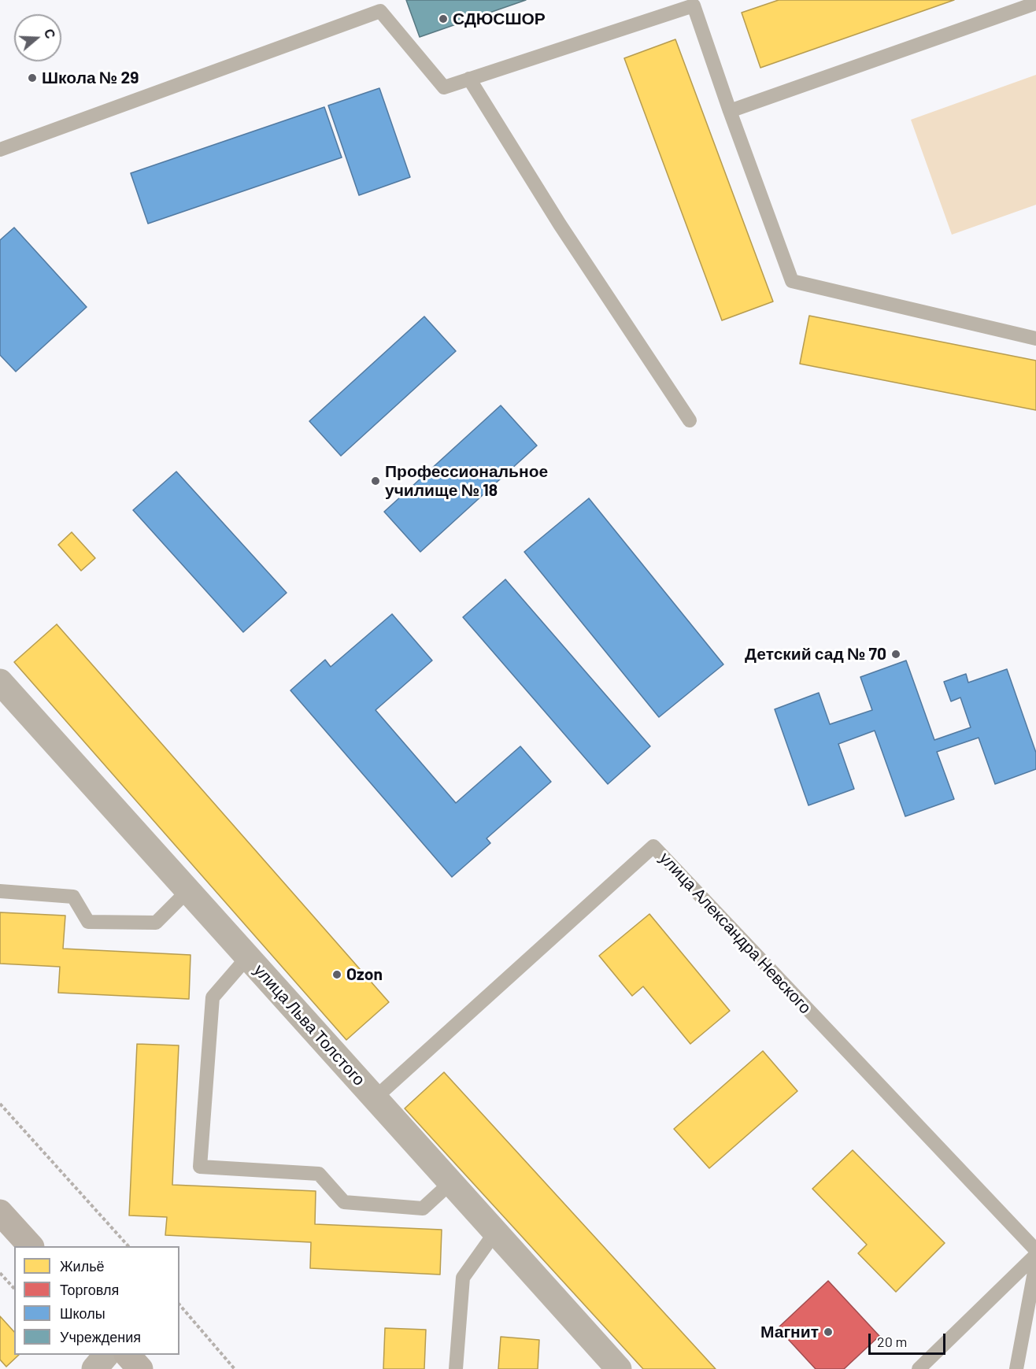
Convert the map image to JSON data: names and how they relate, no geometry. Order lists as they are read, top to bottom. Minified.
{"streets":{"street":["улица Льва Толстого"],"lane":["улица Александра Невского"]},"crossings":[["улица Александра Невского","улица Льва Толстого"]],"places":["СДЮСШОР","Школа № 29","Профессиональное училище № 18","Детский сад № 70","Ozon","Магнит"],"legend":["Жильё","Торговля","Школы","Учреждения"],"scale_bar":"20 m","north":"right"}
